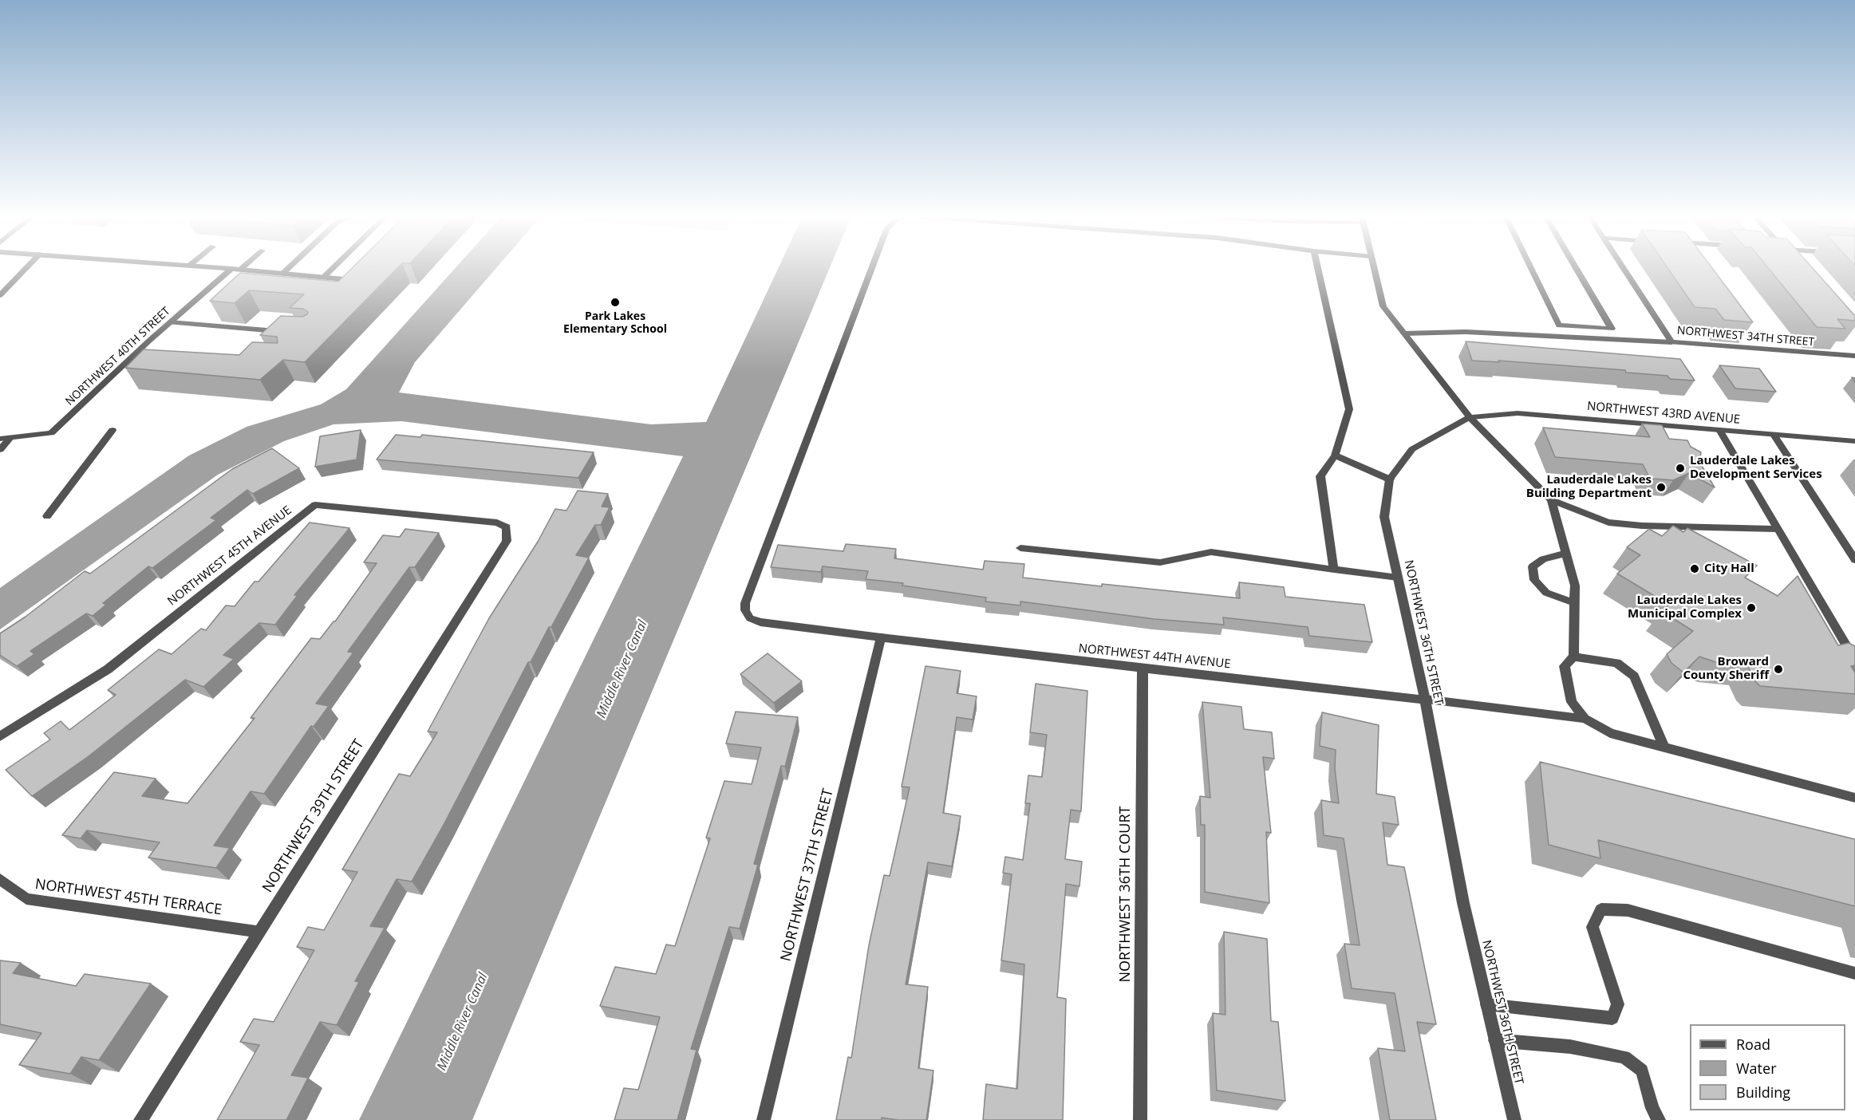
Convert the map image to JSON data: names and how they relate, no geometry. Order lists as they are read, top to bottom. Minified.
{"streets":{"street":["NORTHWEST 34TH STREET","NORTHWEST 40TH STREET","NORTHWEST 43RD AVENUE","NORTHWEST 45TH AVENUE","NORTHWEST 36TH STREET","NORTHWEST 44TH AVENUE","NORTHWEST 39TH STREET","NORTHWEST 37TH STREET","NORTHWEST 36TH COURT","NORTHWEST 45TH TERRACE"]},"crossings":[["NORTHWEST 43RD AVENUE","NORTHWEST 36TH STREET"],["NORTHWEST 45TH AVENUE","NORTHWEST 39TH STREET"],["NORTHWEST 36TH STREET","NORTHWEST 44TH AVENUE"],["NORTHWEST 44TH AVENUE","NORTHWEST 37TH STREET"],["NORTHWEST 44TH AVENUE","NORTHWEST 36TH COURT"],["NORTHWEST 39TH STREET","NORTHWEST 45TH TERRACE"]],"water":["Middle River Canal"],"places":["Park Lakes Elementary School","Lauderdale Lakes Development Services","Lauderdale Lakes Building Department","City Hall","Lauderdale Lakes Municipal Complex","Broward County Sheriff"],"legend":["Road","Water","Building"]}
